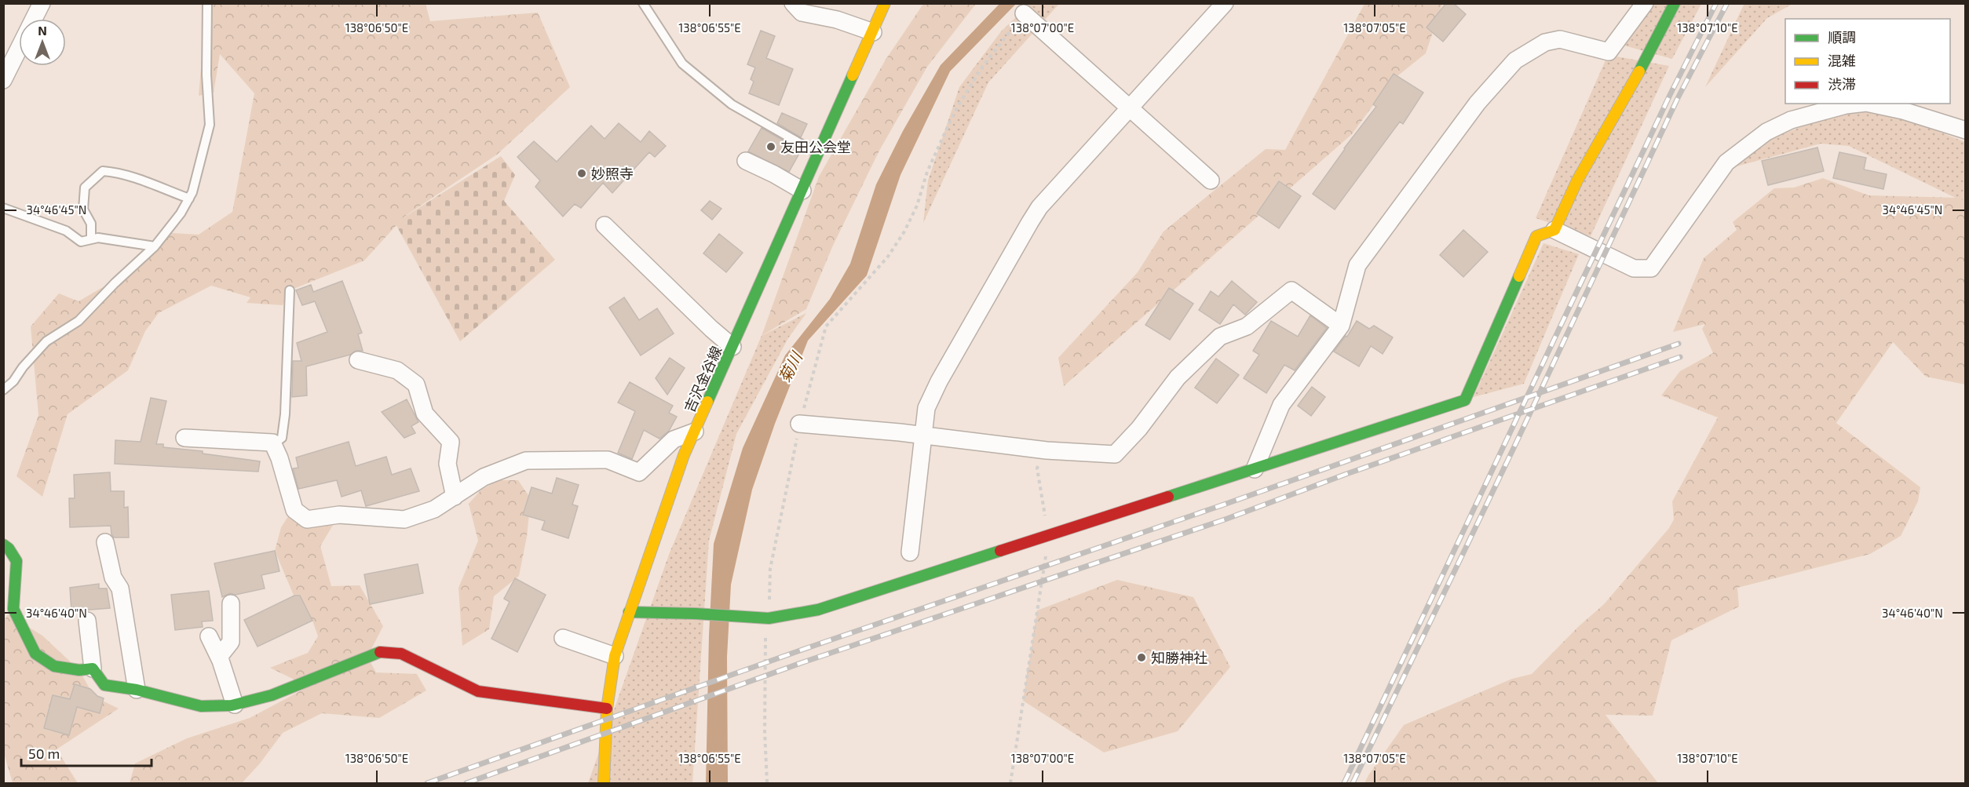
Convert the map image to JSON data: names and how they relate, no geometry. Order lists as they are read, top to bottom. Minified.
{"streets":{"street":["吉沢金谷線"]},"water":["菊川"],"places":["友田公会堂","妙照寺","知勝神社"],"legend":["順調","混雑","渋滞"],"scale_bar":"50 m","north":"top","coordinates":["138°06'50\"E","138°06'55\"E","138°07'00\"E","138°07'05\"E","138°07'10\"E","34°46'45\"N","34°46'40\"N"]}
